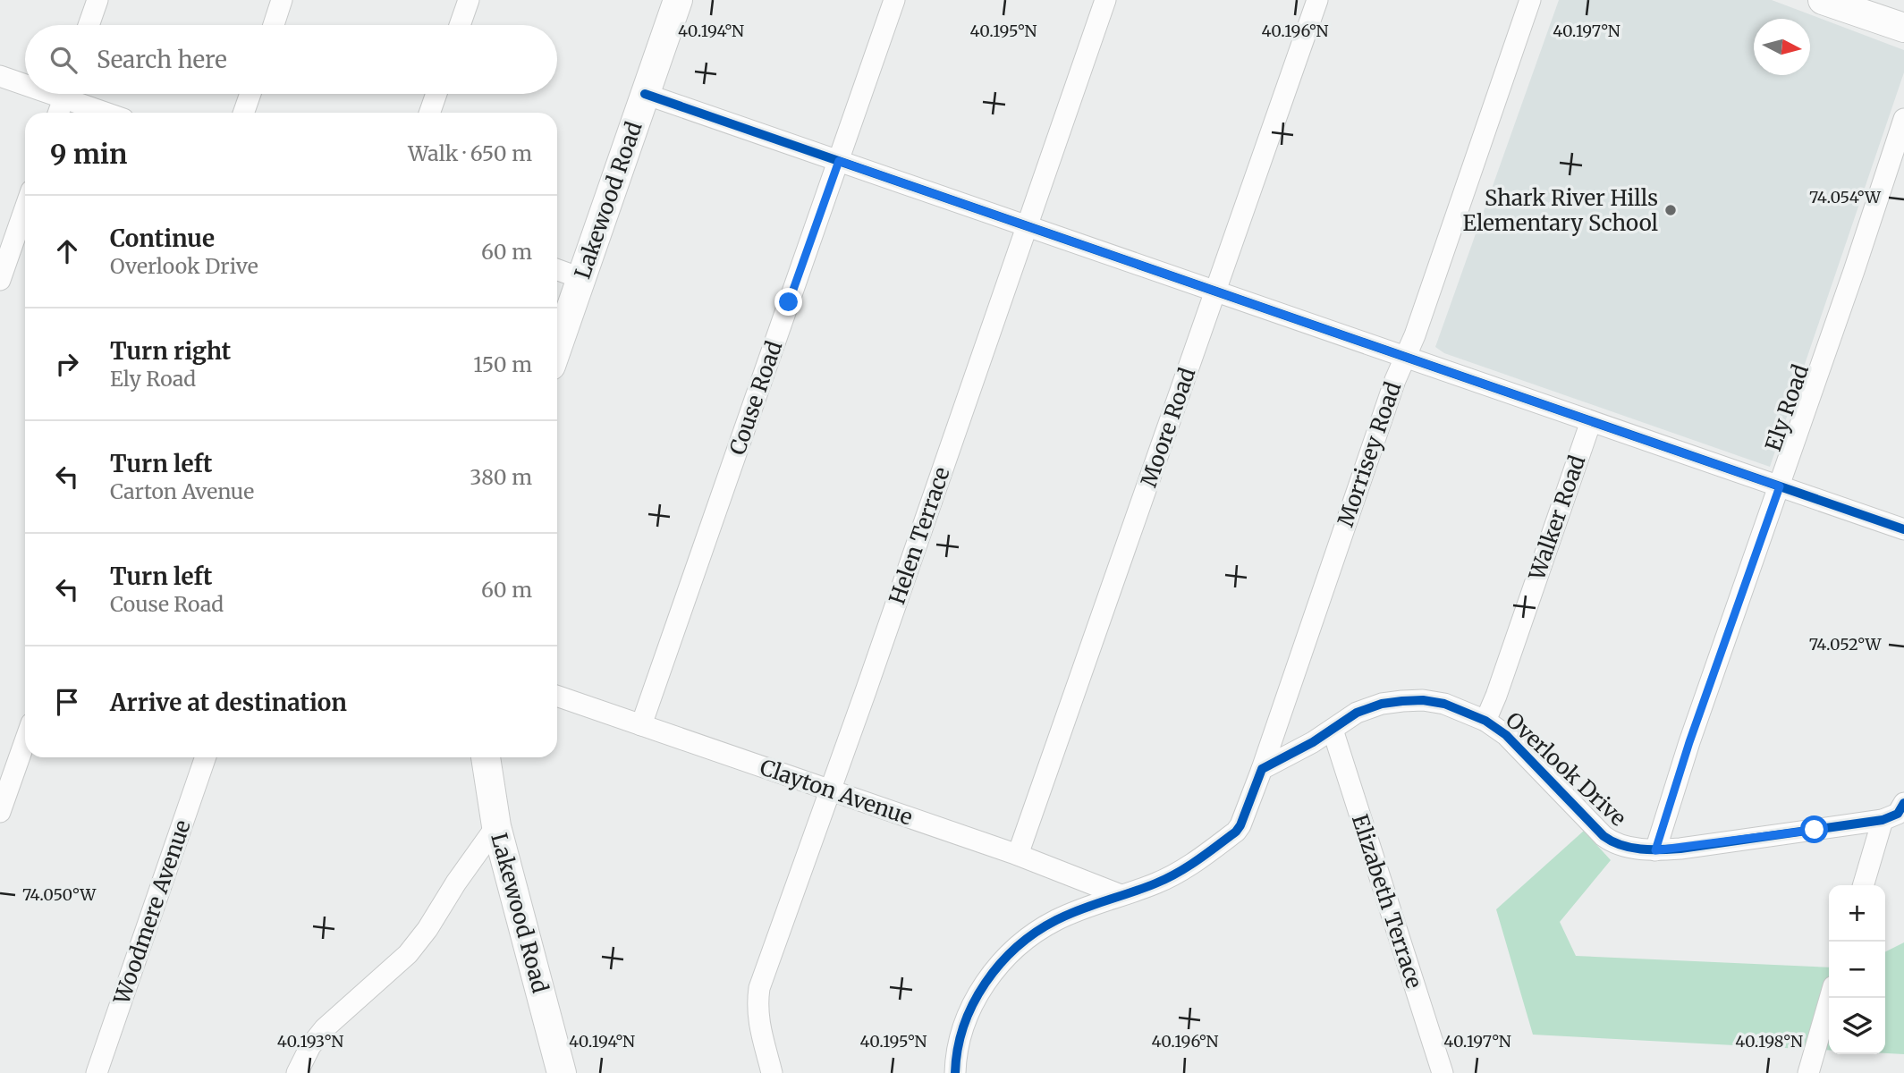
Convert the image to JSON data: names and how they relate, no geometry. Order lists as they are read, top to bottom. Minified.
{"streets":{"street":["Lakewood Road","Couse Road","Ely Road","Moore Road","Morrisey Road","Walker Road","Helen Terrace","Overlook Drive","Clayton Avenue","Elizabeth Terrace","Woodmere Avenue"]},"crossings":[["Couse Road","Clayton Avenue"],["Ely Road","Overlook Drive"],["Moore Road","Clayton Avenue"],["Morrisey Road","Overlook Drive"],["Walker Road","Overlook Drive"],["Helen Terrace","Clayton Avenue"],["Overlook Drive","Elizabeth Terrace"]],"places":["Shark River Hills Elementary School"],"north":"right","page":{"search":"Search here","heading":["9 min","Walk · 650 m"],"list":[["Continue","Overlook Drive","60 m"],["Turn right","Ely Road","150 m"],["Turn left","Carton Avenue","380 m"],["Turn left","Couse Road","60 m"],"Arrive at destination"],"map_buttons":["+","−"]},"coordinates":["40.194°N","40.195°N","40.196°N","40.197°N","74.054°W","74.052°W","74.050°W","40.193°N","40.198°N"]}
